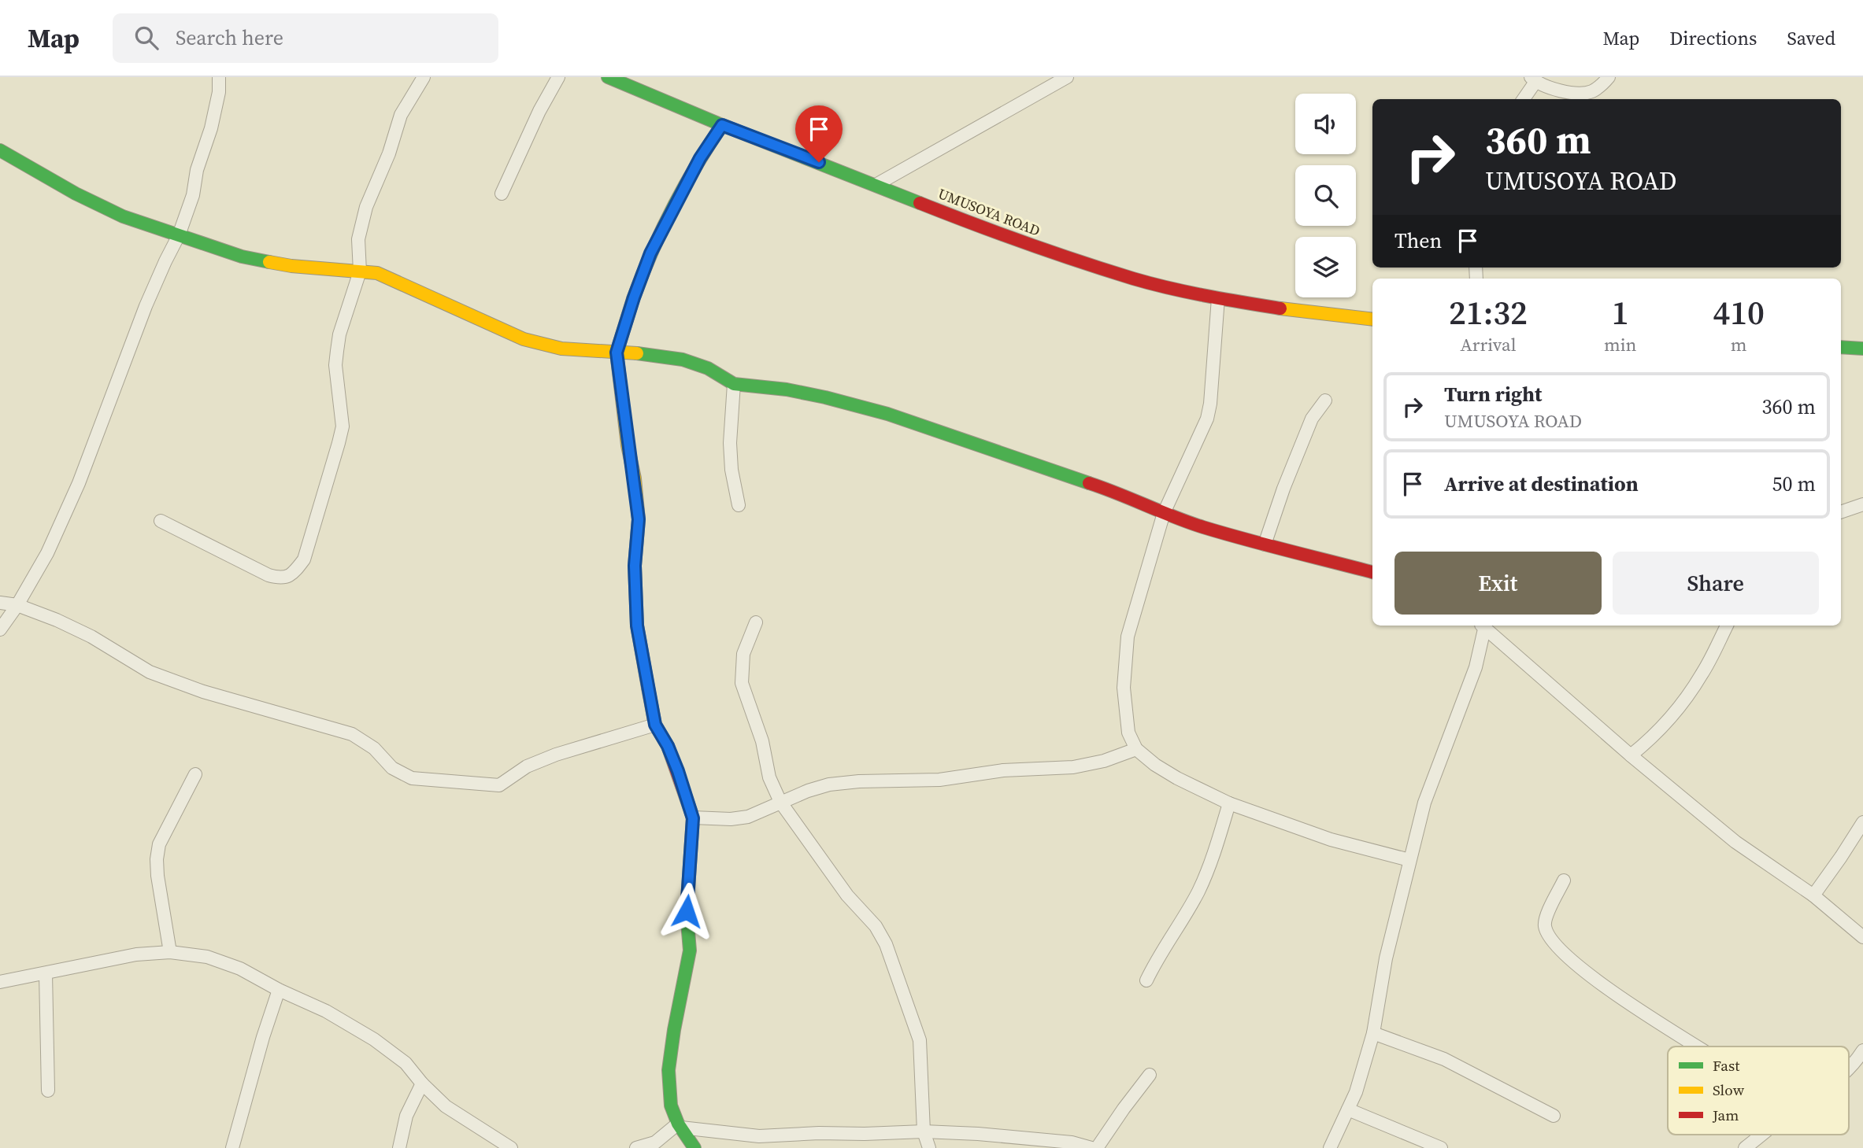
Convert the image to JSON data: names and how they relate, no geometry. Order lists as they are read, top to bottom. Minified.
{"streets":{"street":["UMUSOYA ROAD"]},"legend":["Fast","Slow","Jam"],"page":{"header":"Map","search":"Search here","nav":["Map","Directions","Saved"],"turn":["360 m","UMUSOYA ROAD"],"then":"Then","eta":["21:32","Arrival","1","min","410","m"],"list":[{"name":"Turn right","note":"UMUSOYA ROAD","value":"360 m"},{"name":"Arrive at destination","value":"50 m"}],"buttons":["Exit","Share"]}}
